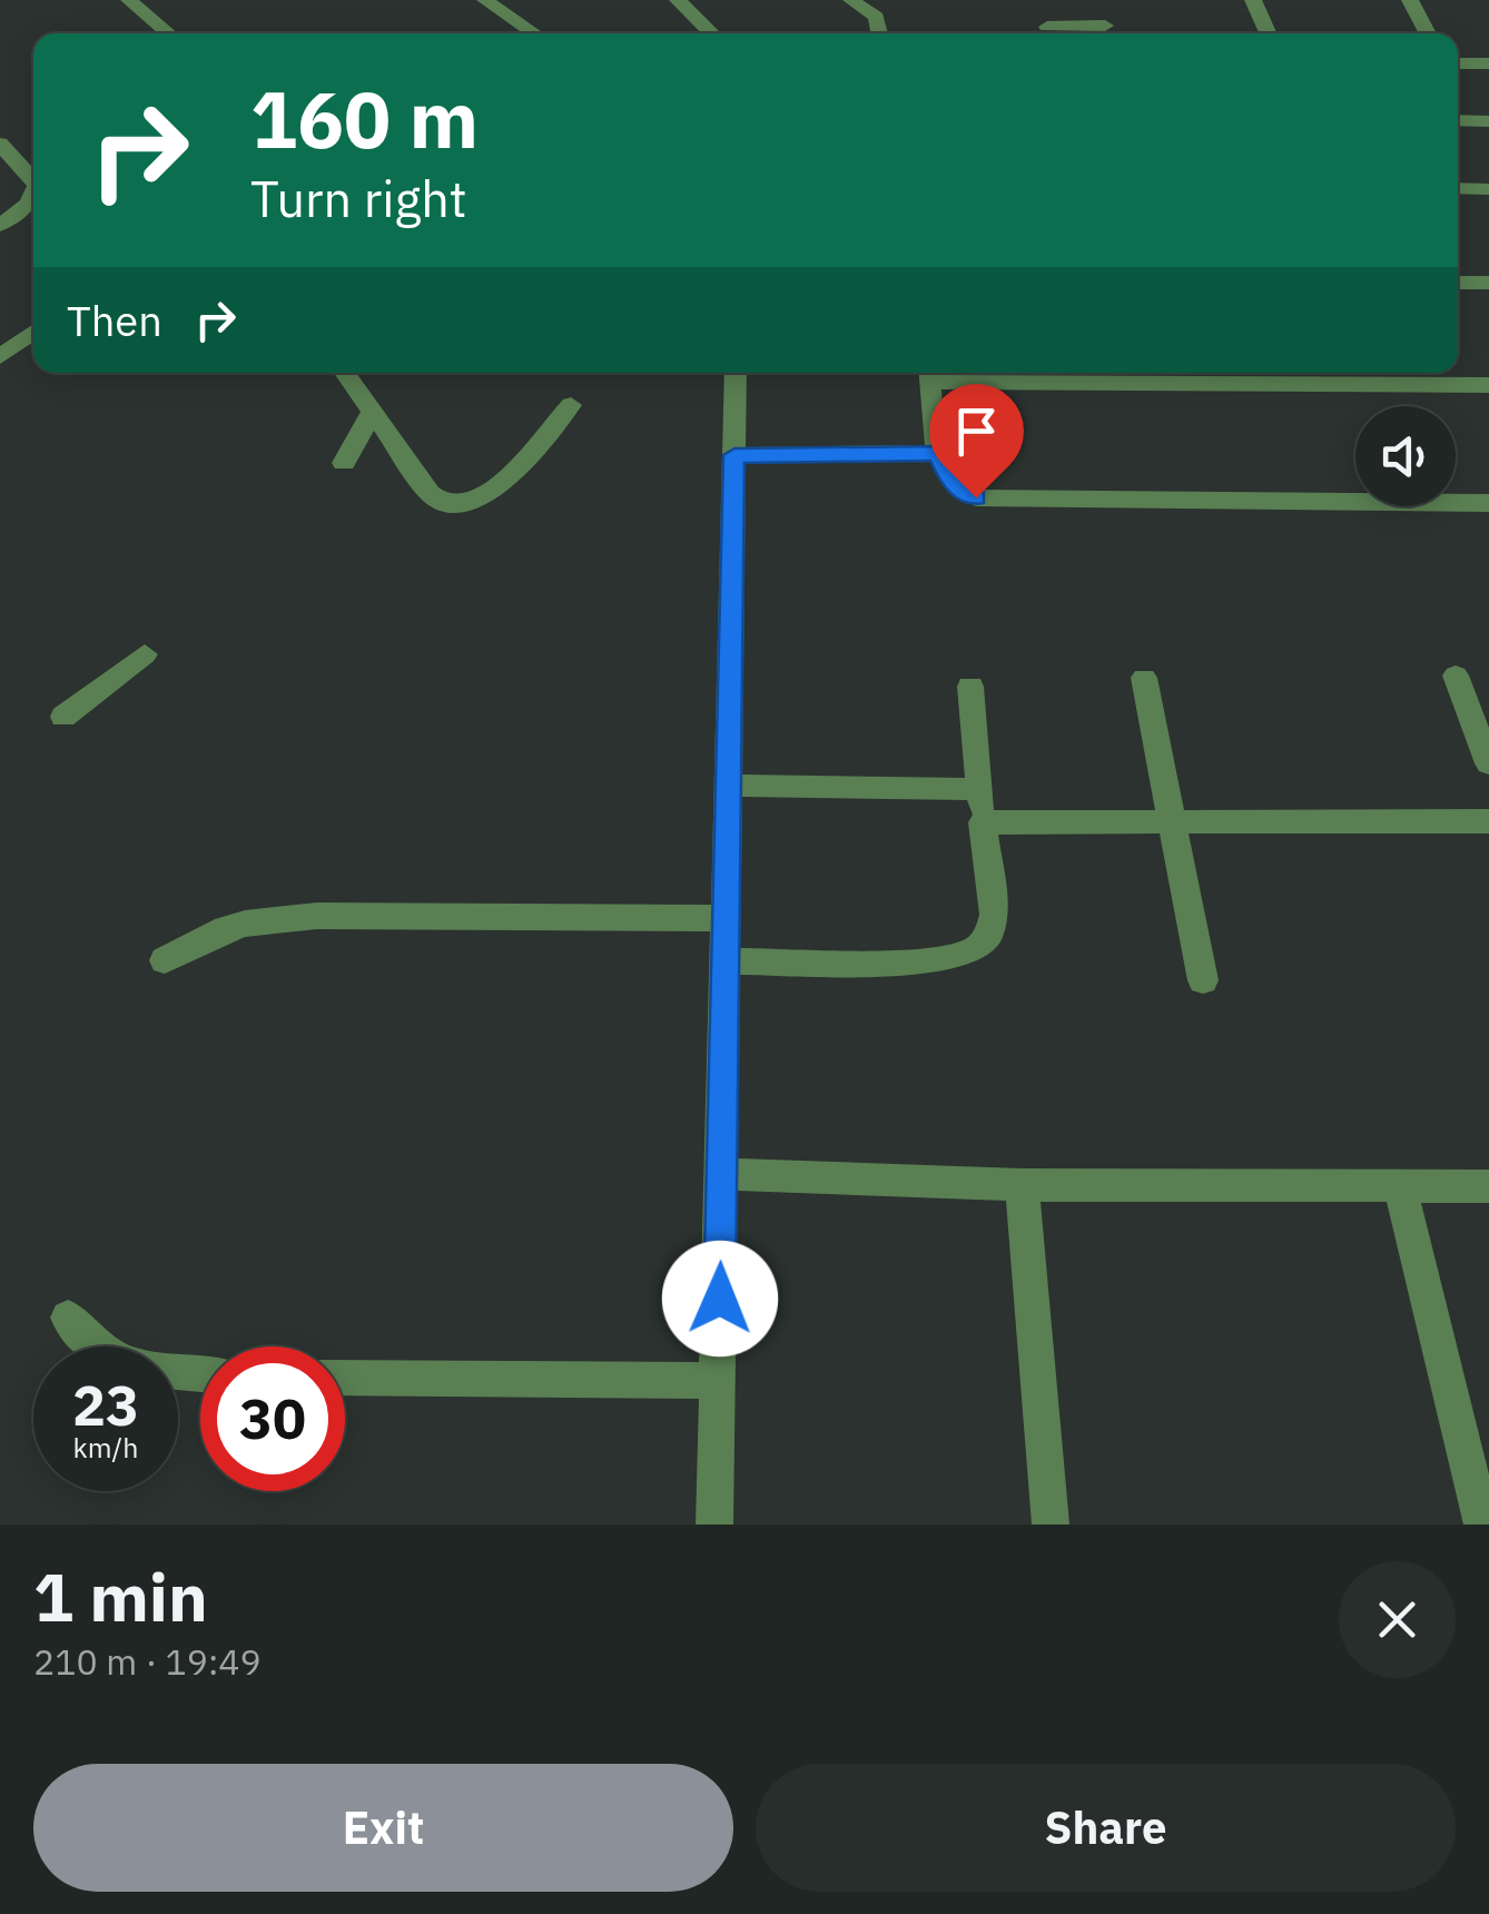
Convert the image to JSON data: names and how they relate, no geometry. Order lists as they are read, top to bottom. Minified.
{"page":{"turn":["160 m","Turn right"],"then":"Then","speed":"23 km/h","limit":"30","heading":["1 min","210 m · 19:49"],"buttons":["Exit","Share"]}}
